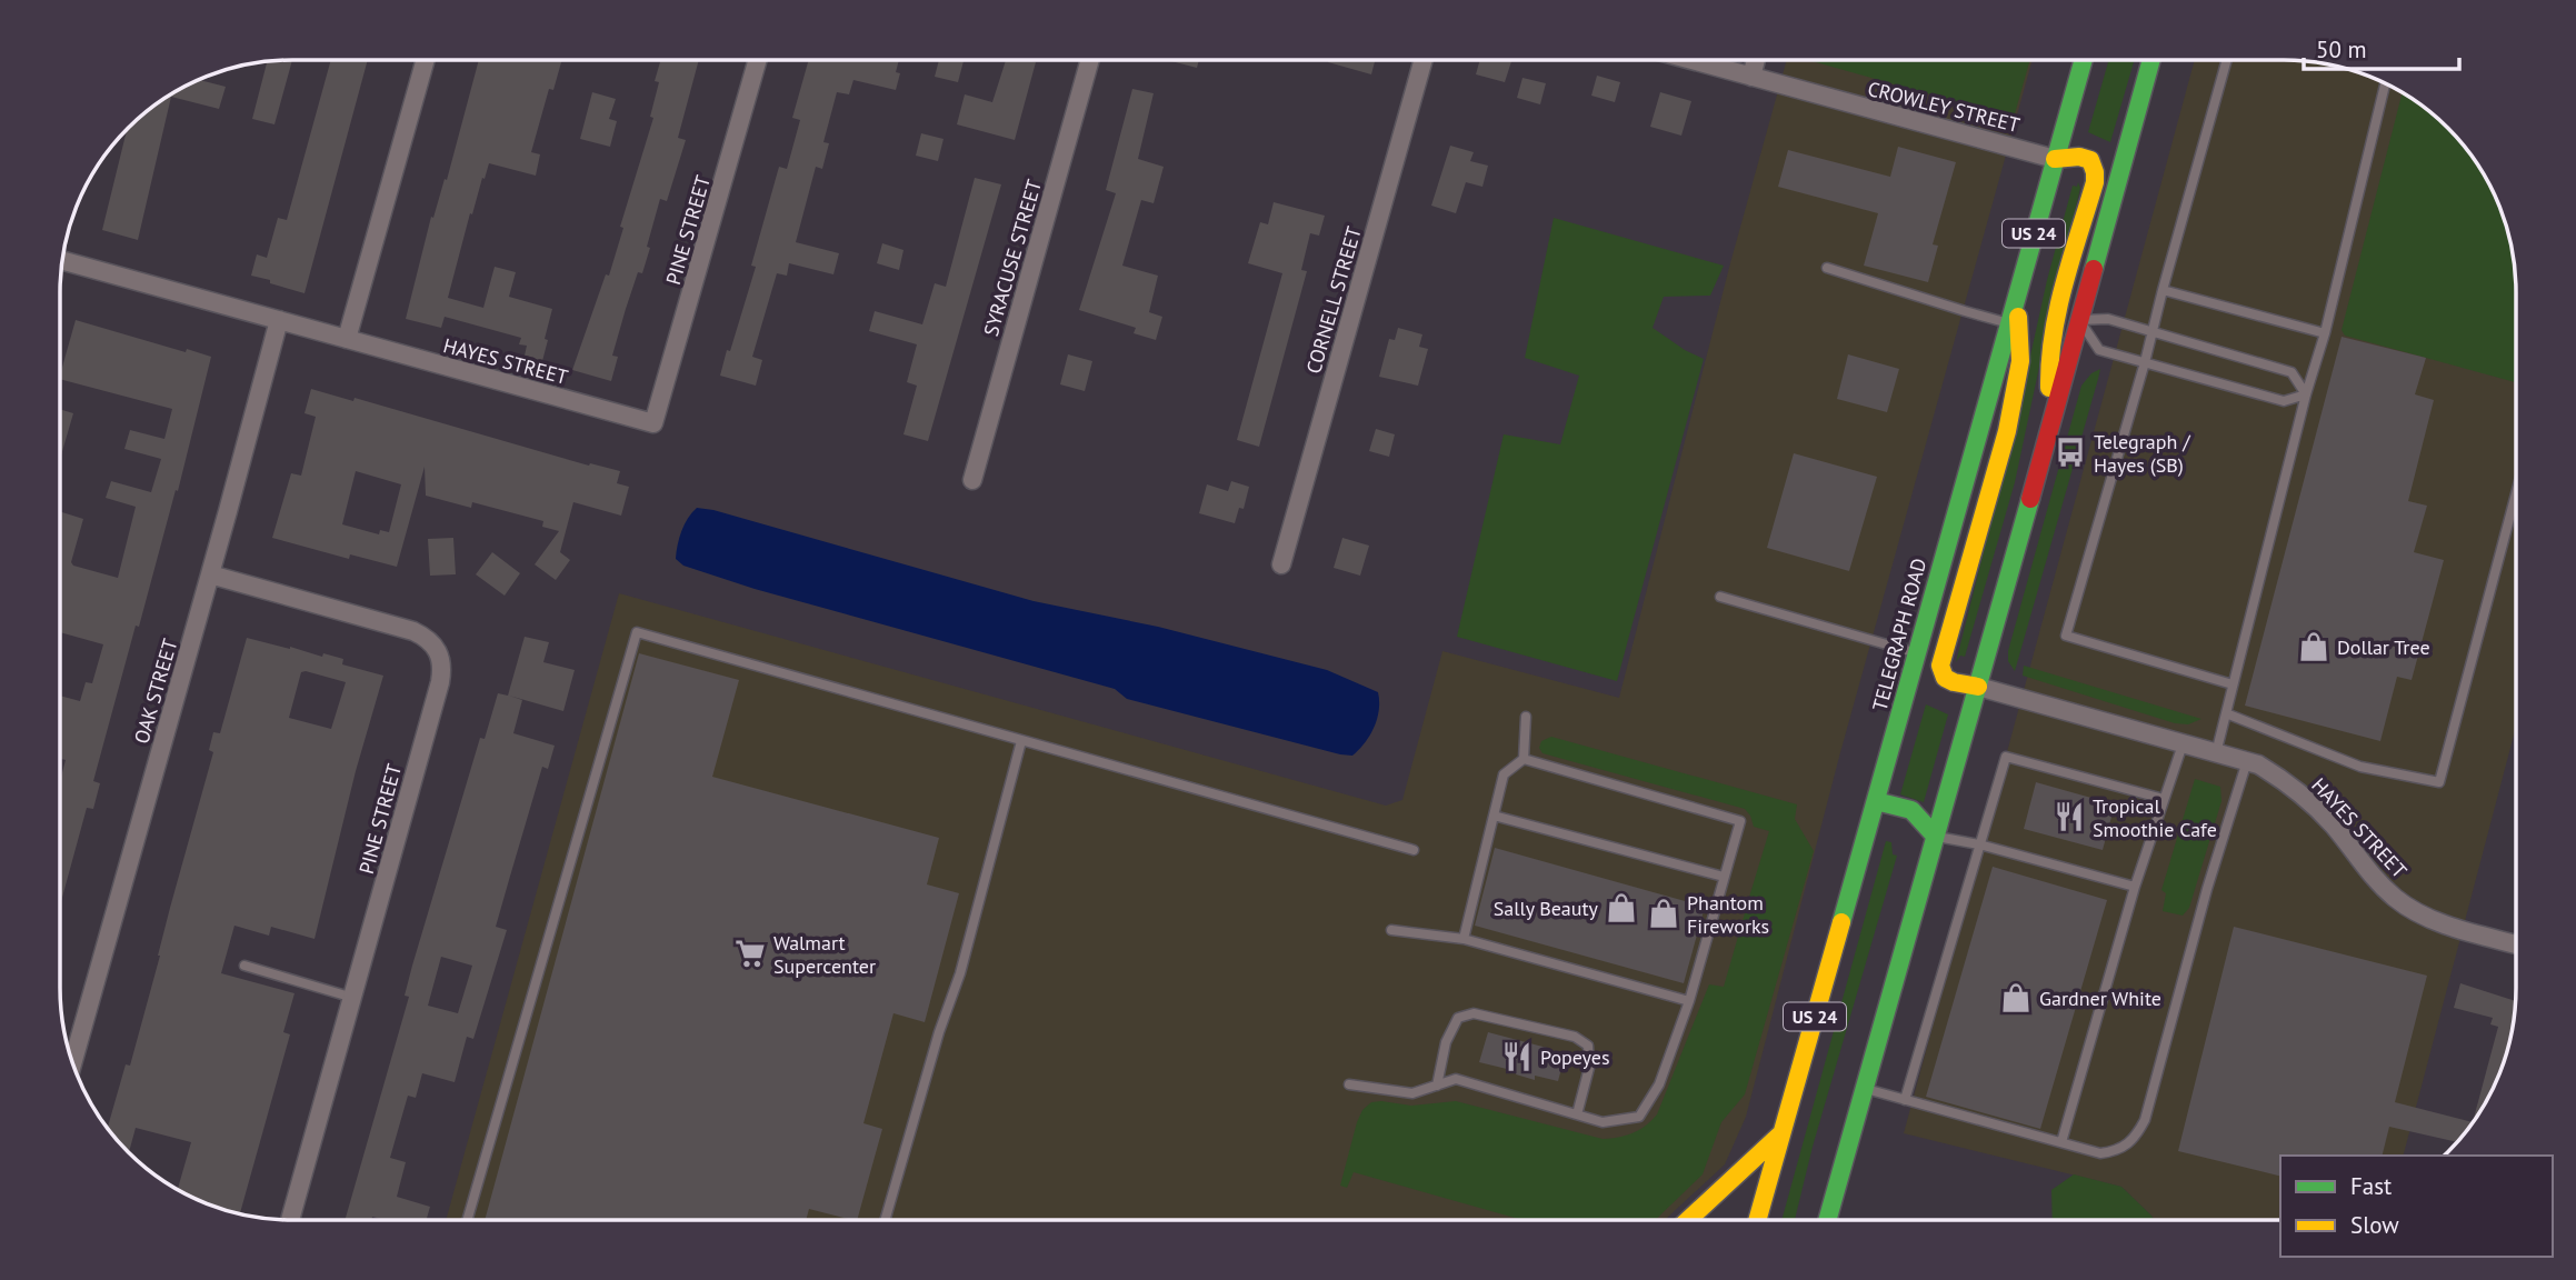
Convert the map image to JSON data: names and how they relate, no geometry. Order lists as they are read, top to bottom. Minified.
{"streets":{"main road":["US 24","TELEGRAPH ROAD"],"street":["CROWLEY STREET","PINE STREET","SYRACUSE STREET","CORNELL STREET","HAYES STREET","OAK STREET"]},"crossings":[["CROWLEY STREET","TELEGRAPH ROAD"],["PINE STREET","HAYES STREET"],["PINE STREET","OAK STREET"],["HAYES STREET","OAK STREET"]],"places":{"bus stop":["Telegraph / Hayes (SB)"],"shop":["Dollar Tree","Sally Beauty","Phantom Fireworks","Gardner White"],"restaurant":["Tropical Smoothie Cafe","Popeyes"],"supermarket":["Walmart Supercenter"]},"legend":["Fast","Slow"],"scale_bar":"50 m"}
